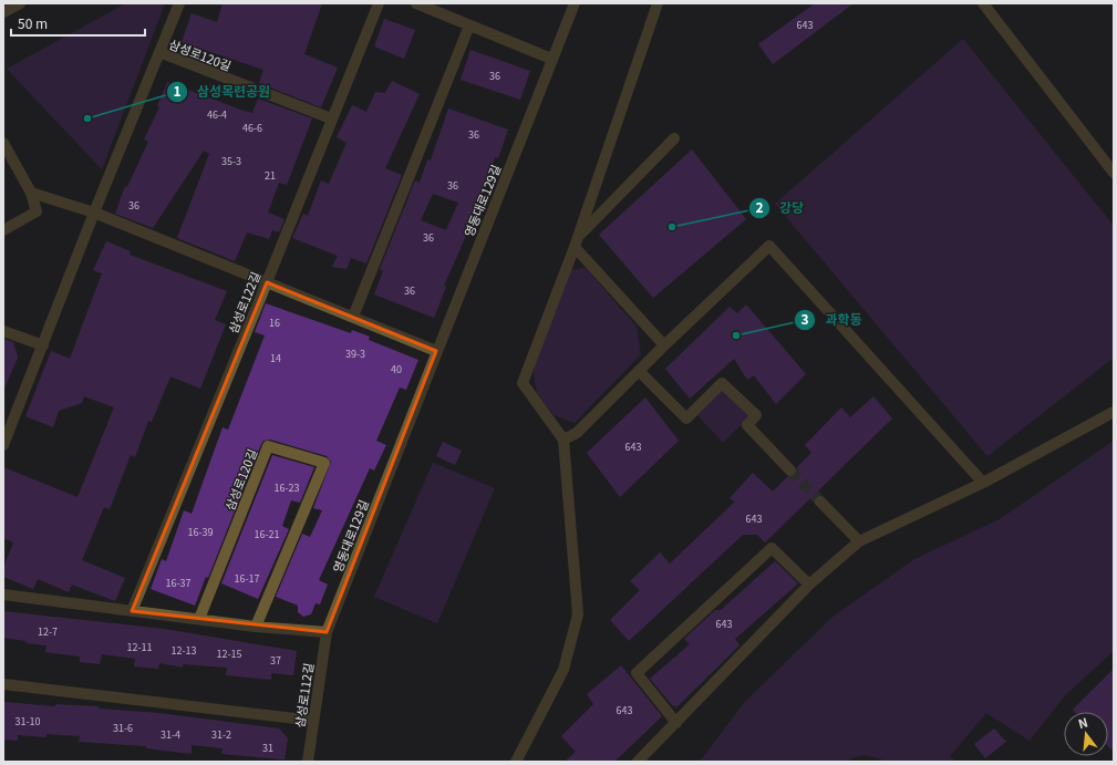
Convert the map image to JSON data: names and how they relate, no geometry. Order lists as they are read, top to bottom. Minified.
{"streets":{"street":["삼성로120길","영동대로129길","삼성로122길","삼성로112길"]},"crossings":[["삼성로120길","삼성로122길"],["영동대로129길","삼성로112길"]],"places":["삼성목련공원","강당","과학동"],"house_numbers":["643","36","46-4","46-6","36","35-3","21","36","36","36","36","16","39-3","14","40","643","16-23","643","16-39","16-21","16-17","16-37","643","12-7","12-11","12-13","12-15","37","643","31-10","31-6","31-4","31-2","31"],"scale_bar":"50 m","north":"top"}
